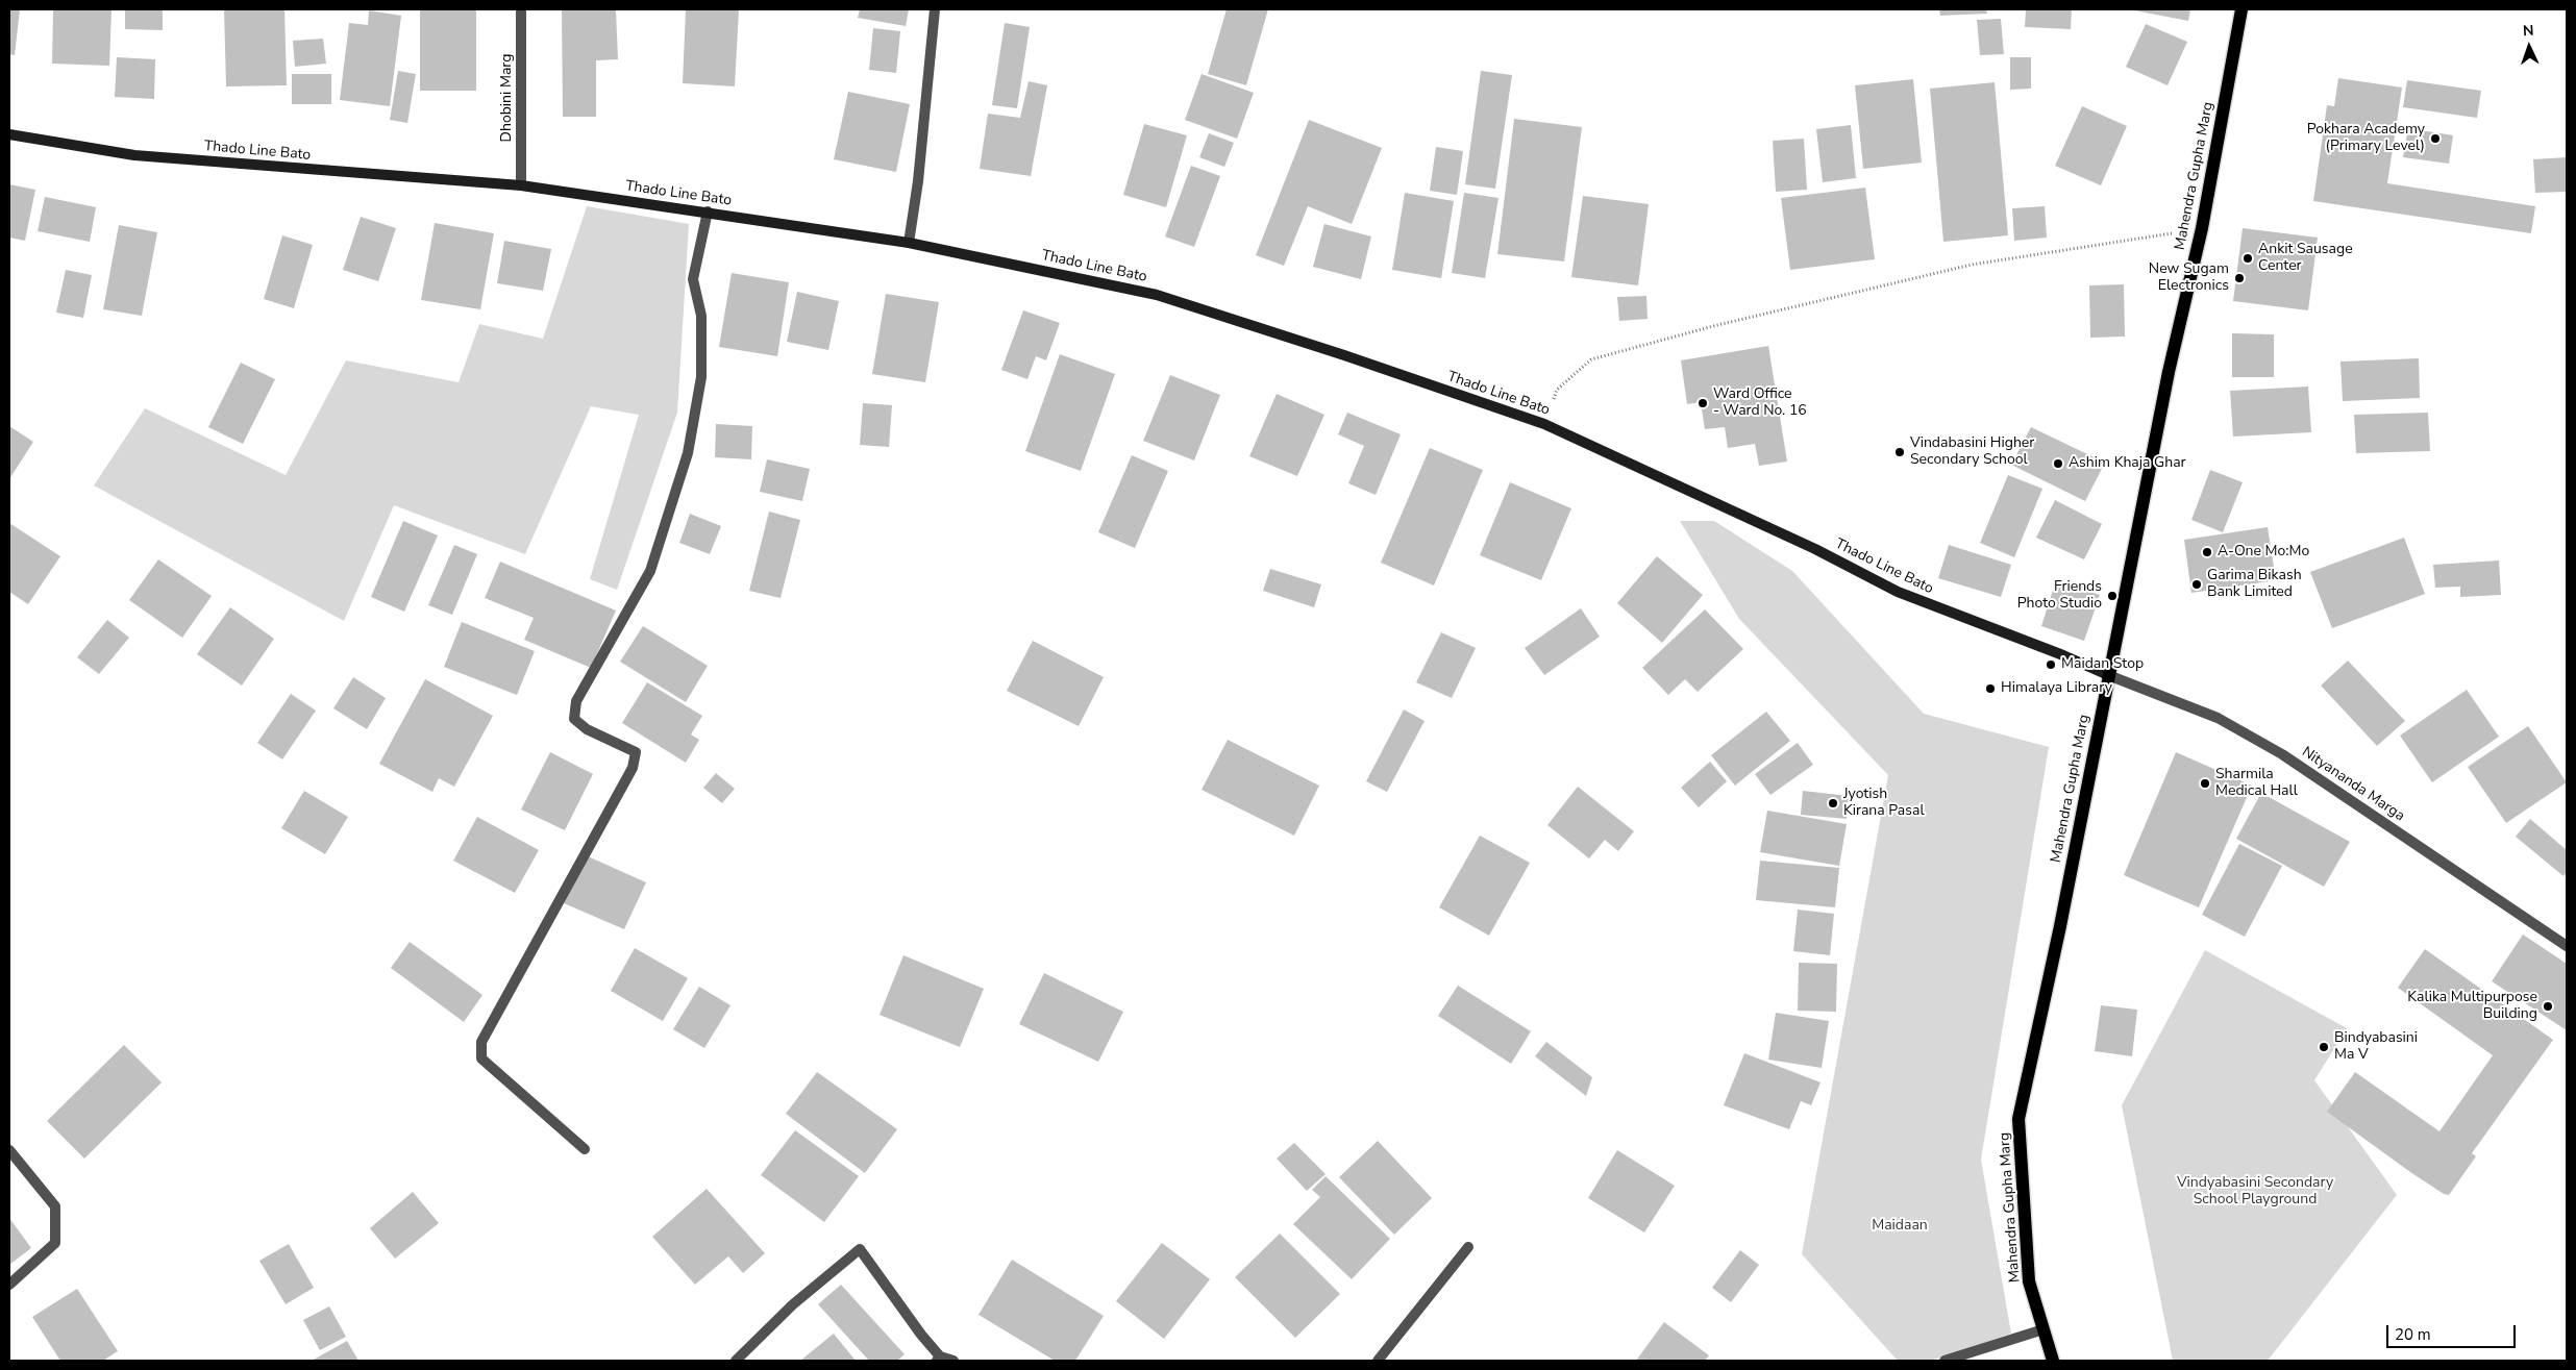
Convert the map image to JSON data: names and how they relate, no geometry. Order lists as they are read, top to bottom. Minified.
{"streets":{"main road":["Thado Line Bato","Mahendra Gupha Marg"],"street":["Dhobini Marg","Nityananda Marga"]},"crossings":[["Dhobini Marg","Thado Line Bato"],["Thado Line Bato","Mahendra Gupha Marg"],["Thado Line Bato","Nityananda Marga"],["Mahendra Gupha Marg","Nityananda Marga"]],"parks":["Vindyabasini Secondary School Playground","Maidaan"],"places":["Pokhara Academy (Primary Level)","Ankit Sausage Center","New Sugam Electronics","Ward Office - Ward No. 16","Vindabasini Higher Secondary School","Ashim Khaja Ghar","A-One Mo:Mo","Garima Bikash Bank Limited","Friends Photo Studio","Maidan Stop","Himalaya Library","Sharmila Medical Hall","Jyotish Kirana Pasal","Kalika Multipurpose Building","Bindyabasini Ma V"],"scale_bar":"20 m","north":"top"}
